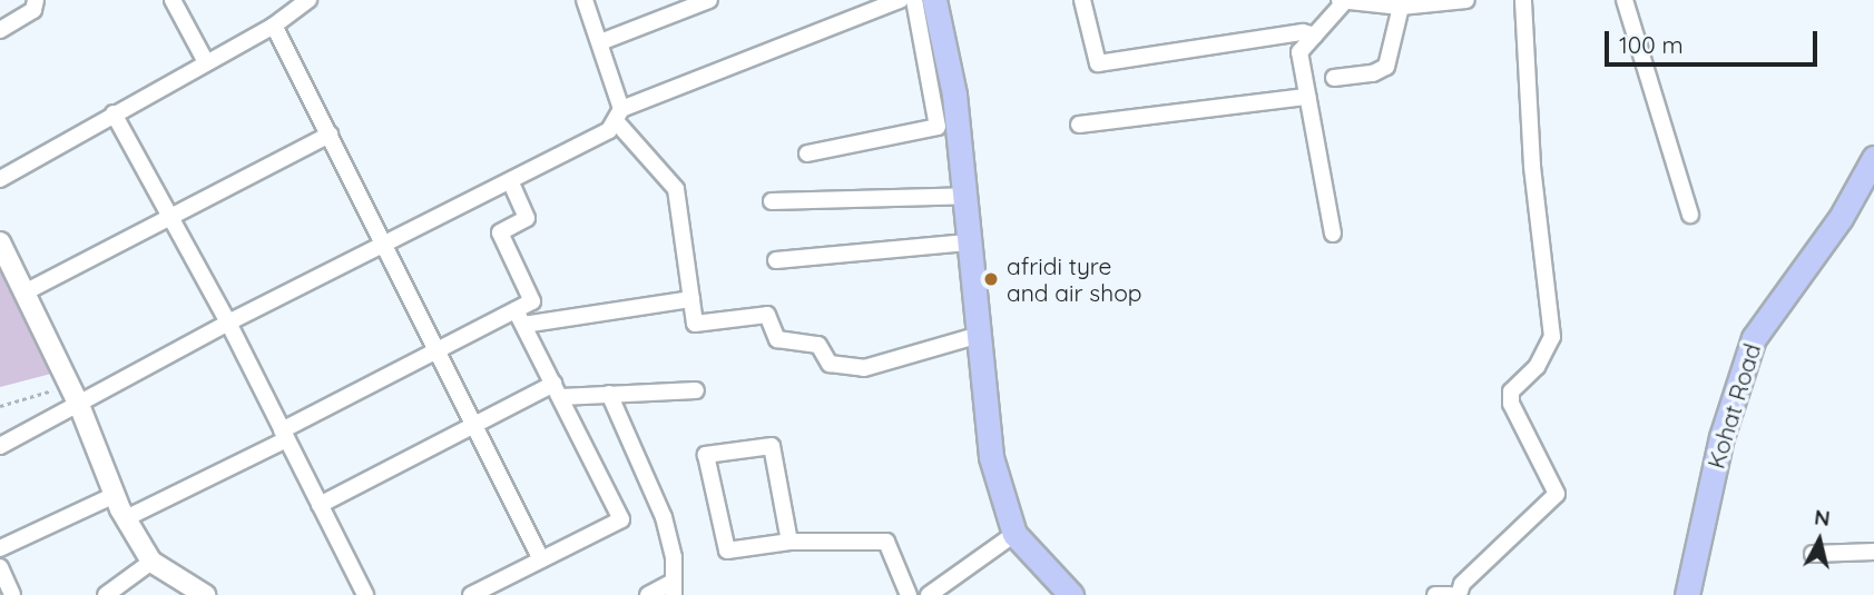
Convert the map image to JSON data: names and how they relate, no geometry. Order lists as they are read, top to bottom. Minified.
{"streets":{"main road":["Kohat Road"]},"places":["afridi tyre and air shop"],"scale_bar":"100 m","north":"top"}
